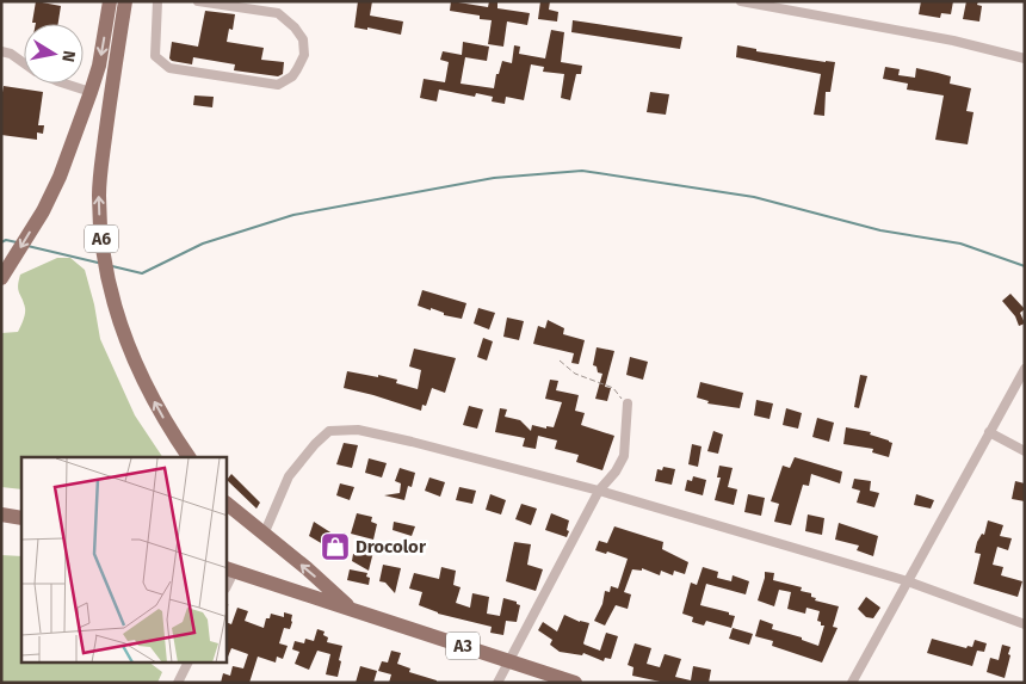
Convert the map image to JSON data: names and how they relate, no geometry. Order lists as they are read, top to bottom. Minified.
{"streets":{"highway":["A6","A3"]},"places":{"shop":["Drocolor"]},"north":"right"}
